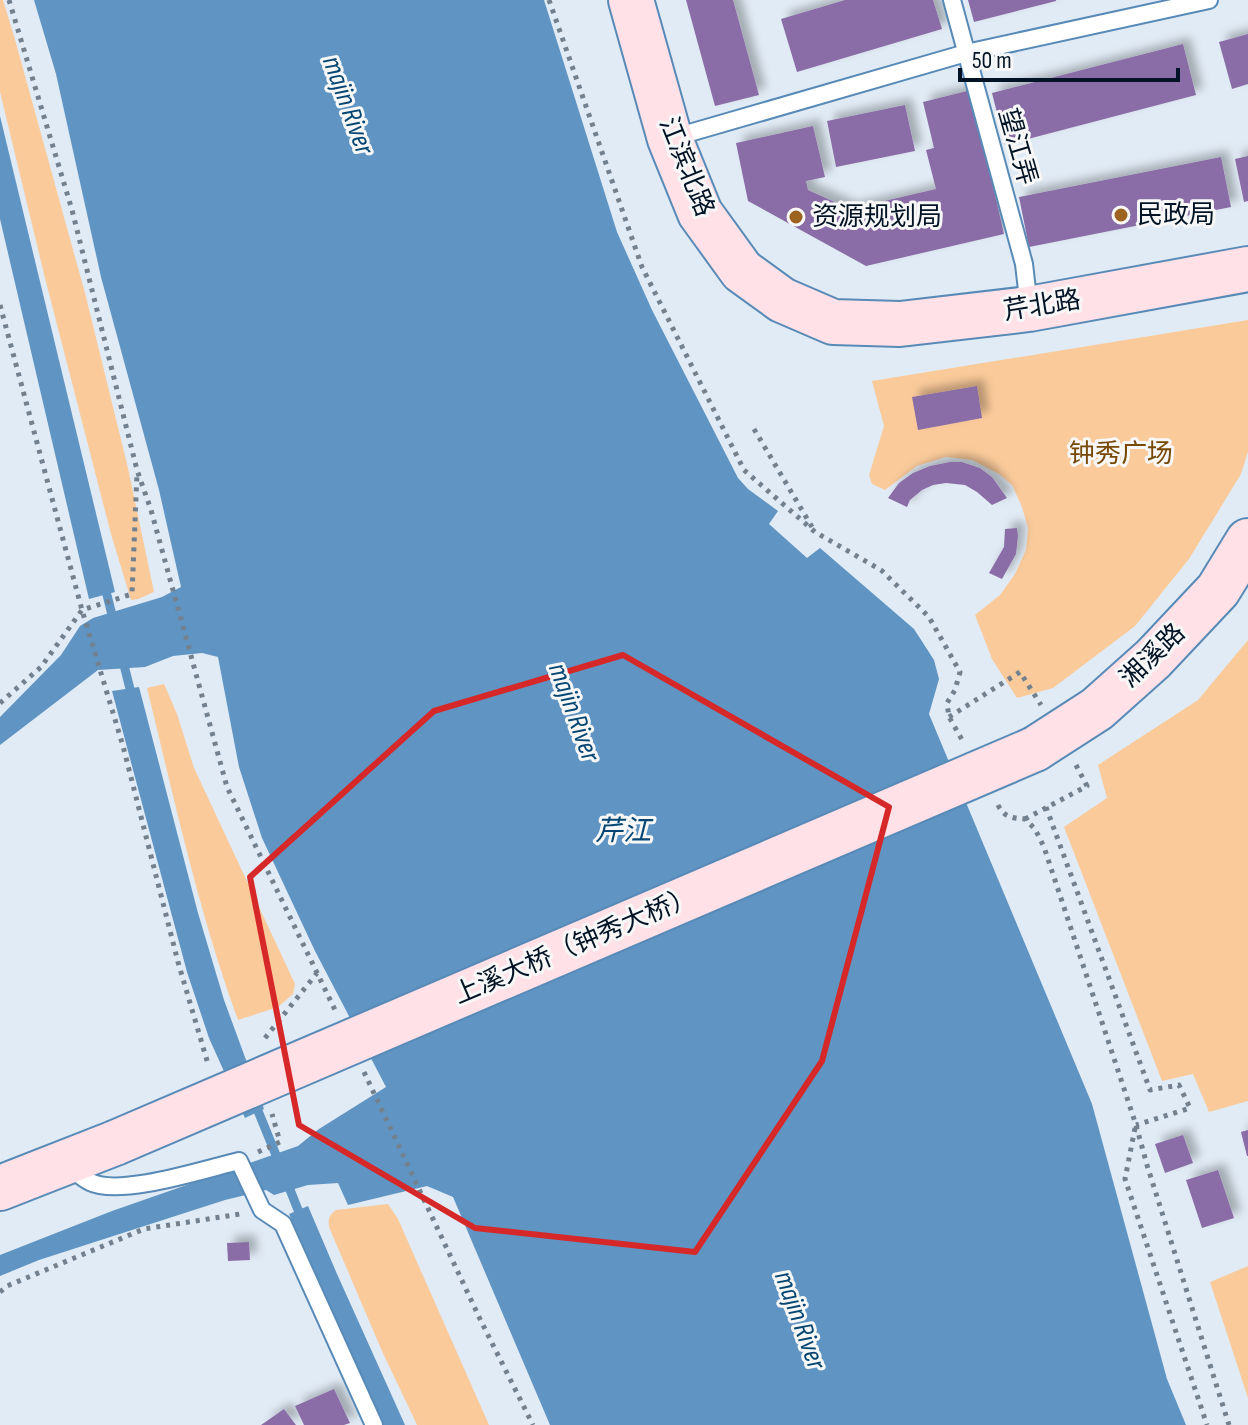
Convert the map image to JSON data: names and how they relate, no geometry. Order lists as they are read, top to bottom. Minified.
{"streets":{"main road":["江滨北路","芹北路","湘溪路","上溪大桥（钟秀大桥）"],"lane":["望江弄"]},"crossings":[["望江弄","芹北路"],["江滨北路","芹北路"],["湘溪路","上溪大桥（钟秀大桥）"]],"water":["majin River","芹江"],"parks":["钟秀广场"],"places":["民政局","资源规划局"],"scale_bar":"50 m"}
